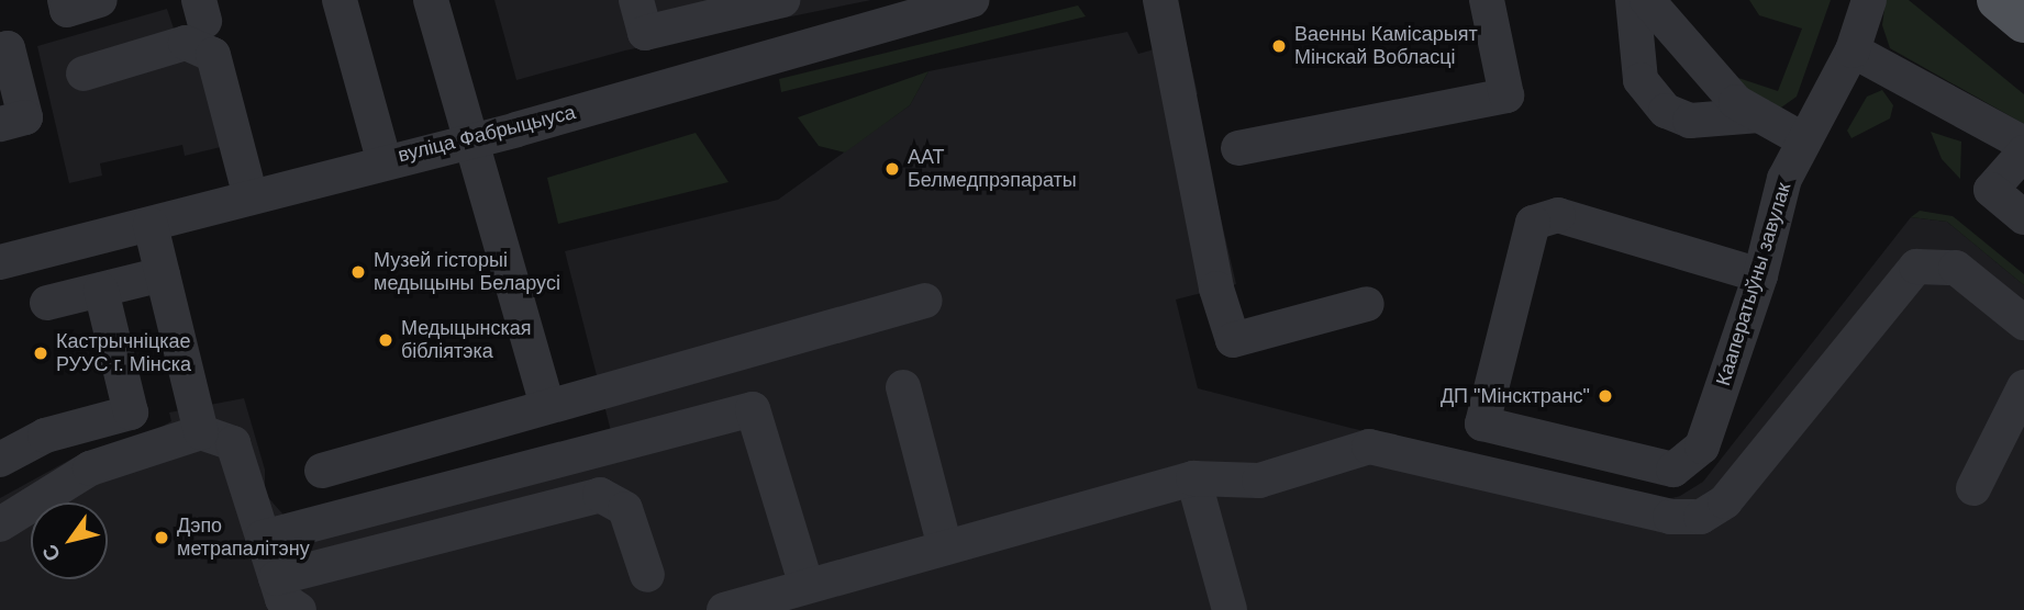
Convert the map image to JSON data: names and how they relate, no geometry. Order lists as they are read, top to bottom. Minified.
{"streets":{"street":["вуліца Фабрыцыуса","Кааператыўны завулак"]},"places":["Ваенны Камісарыят Мінскай Вобласці","ААТ Белмедпрэпараты","Музей гісторыі медыцыны Беларусі","Медыцынская бібліятэка","Кастрычніцкае РУУС г. Мінска","ДП \"Мінсктранс\"","Дэпо метрапалітэну"],"north":"bottom left"}
